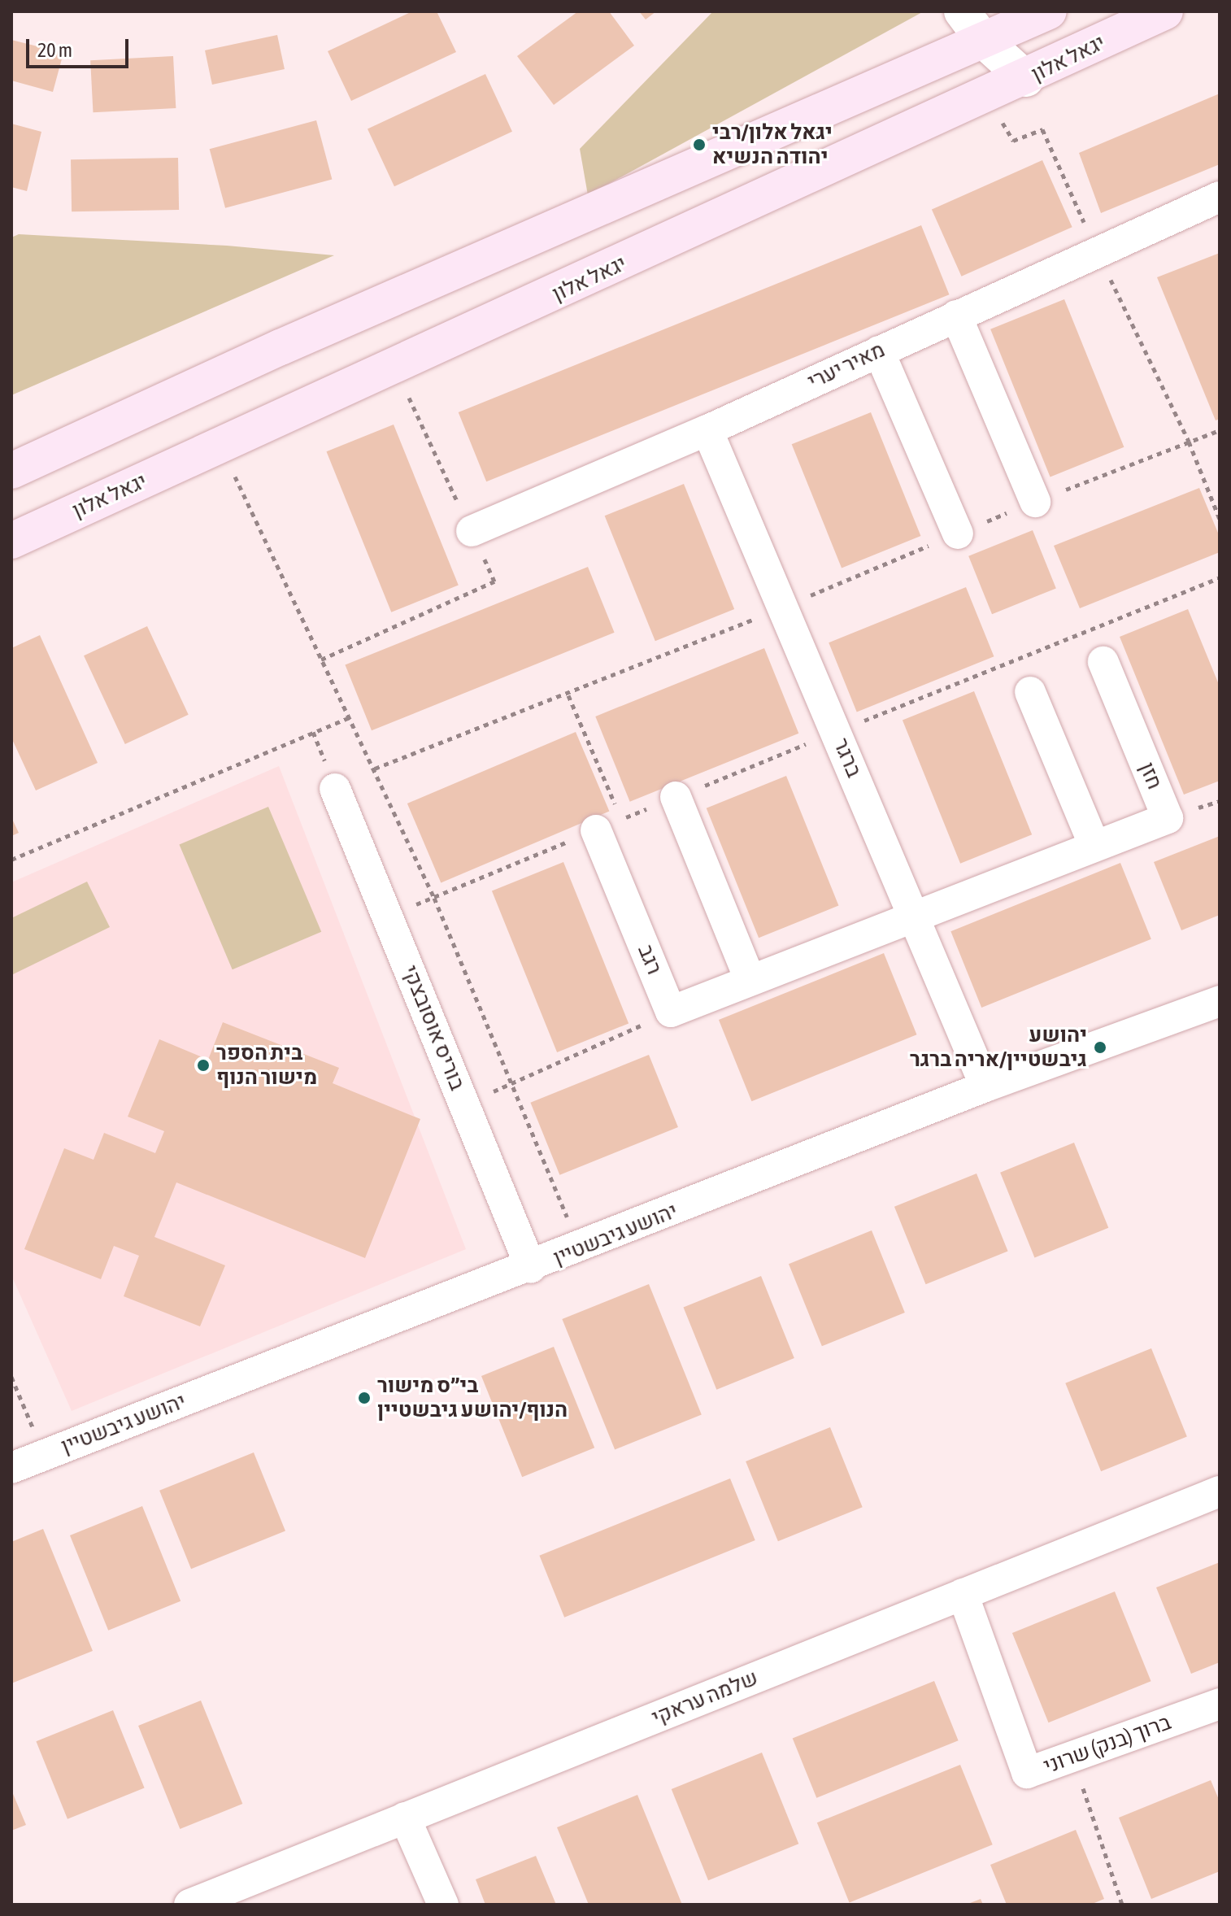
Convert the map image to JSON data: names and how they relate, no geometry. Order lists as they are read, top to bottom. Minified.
{"streets":{"main road":["יגאל אלון"],"street":["מאיר יערי","ברגר","חזן","רגב","בוריס אוסובצקי","יהושע גיבשטיין","שלמה עראקי","ברוך (בנק) שרוני"]},"crossings":[["מאיר יערי","ברגר"],["ברגר","חזן"],["ברגר","יהושע גיבשטיין"],["בוריס אוסובצקי","יהושע גיבשטיין"],["שלמה עראקי","ברוך (בנק) שרוני"]],"places":["יגאל אלון/רבי יהודה הנשיא","יהושע גיבשטיין/אריה ברגר","בית הספר מישור הנוף","בי״ס מישור הנוף/יהושע גיבשטיין"],"scale_bar":"20 m"}
